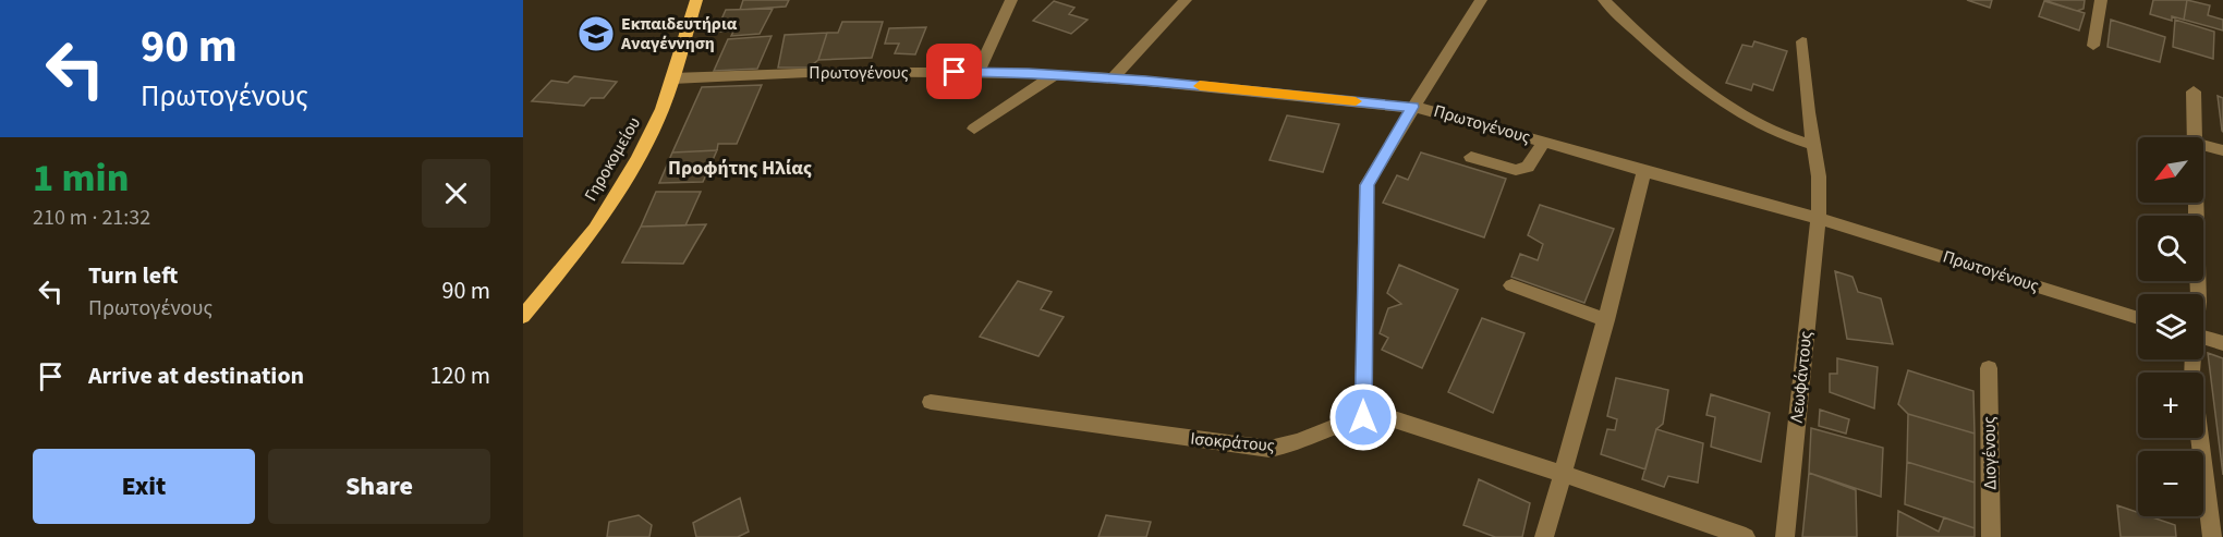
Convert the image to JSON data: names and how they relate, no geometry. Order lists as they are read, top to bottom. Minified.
{"streets":{"main road":["Γηροκομείου"],"street":["Πρωτογένους","Λεωφάντους","Ισοκράτους","Διογένους"]},"crossings":[["Πρωτογένους","Γηροκομείου"],["Πρωτογένους","Λεωφάντους"]],"districts":["Προφήτης Ηλίας"],"places":{"school or university":["Εκπαιδευτήρια Αναγέννηση"]},"north":"bottom left","page":{"turn":["90 m","Πρωτογένους"],"heading":["1 min","210 m · 21:32"],"map_buttons":["+","−"],"list":[{"name":"Turn left","note":"Πρωτογένους","value":"90 m"},{"name":"Arrive at destination","value":"120 m"}],"buttons":["Exit","Share"]}}
